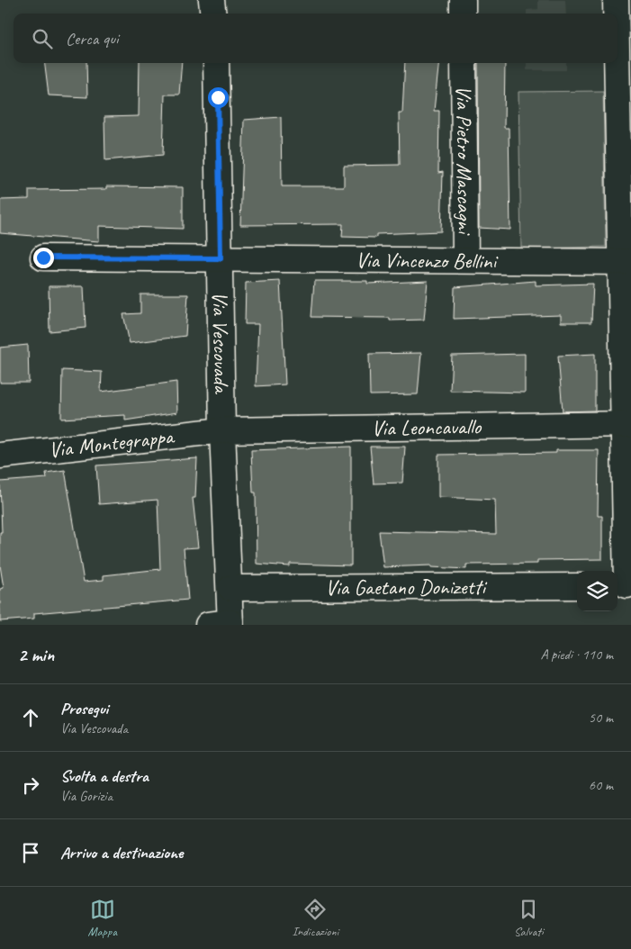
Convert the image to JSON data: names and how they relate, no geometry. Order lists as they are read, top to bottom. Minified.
{"streets":{"street":["Via Pietro Mascagni","Via Vincenzo Bellini","Via Vescovada","Via Leoncavallo","Via Montegrappa","Via Gaetano Donizetti"]},"crossings":[["Via Pietro Mascagni","Via Vincenzo Bellini"],["Via Vincenzo Bellini","Via Vescovada"],["Via Vescovada","Via Leoncavallo"],["Via Vescovada","Via Montegrappa"],["Via Vescovada","Via Gaetano Donizetti"],["Via Leoncavallo","Via Montegrappa"]],"page":{"search":"Cerca qui","heading":["2 min","A piedi · 110 m"],"list":[["Prosegui","Via Vescovada","50 m"],["Svolta a destra","Via Gorizia","60 m"],"Arrivo a destinazione"],"nav":["Mappa","Indicazioni","Salvati"]}}
